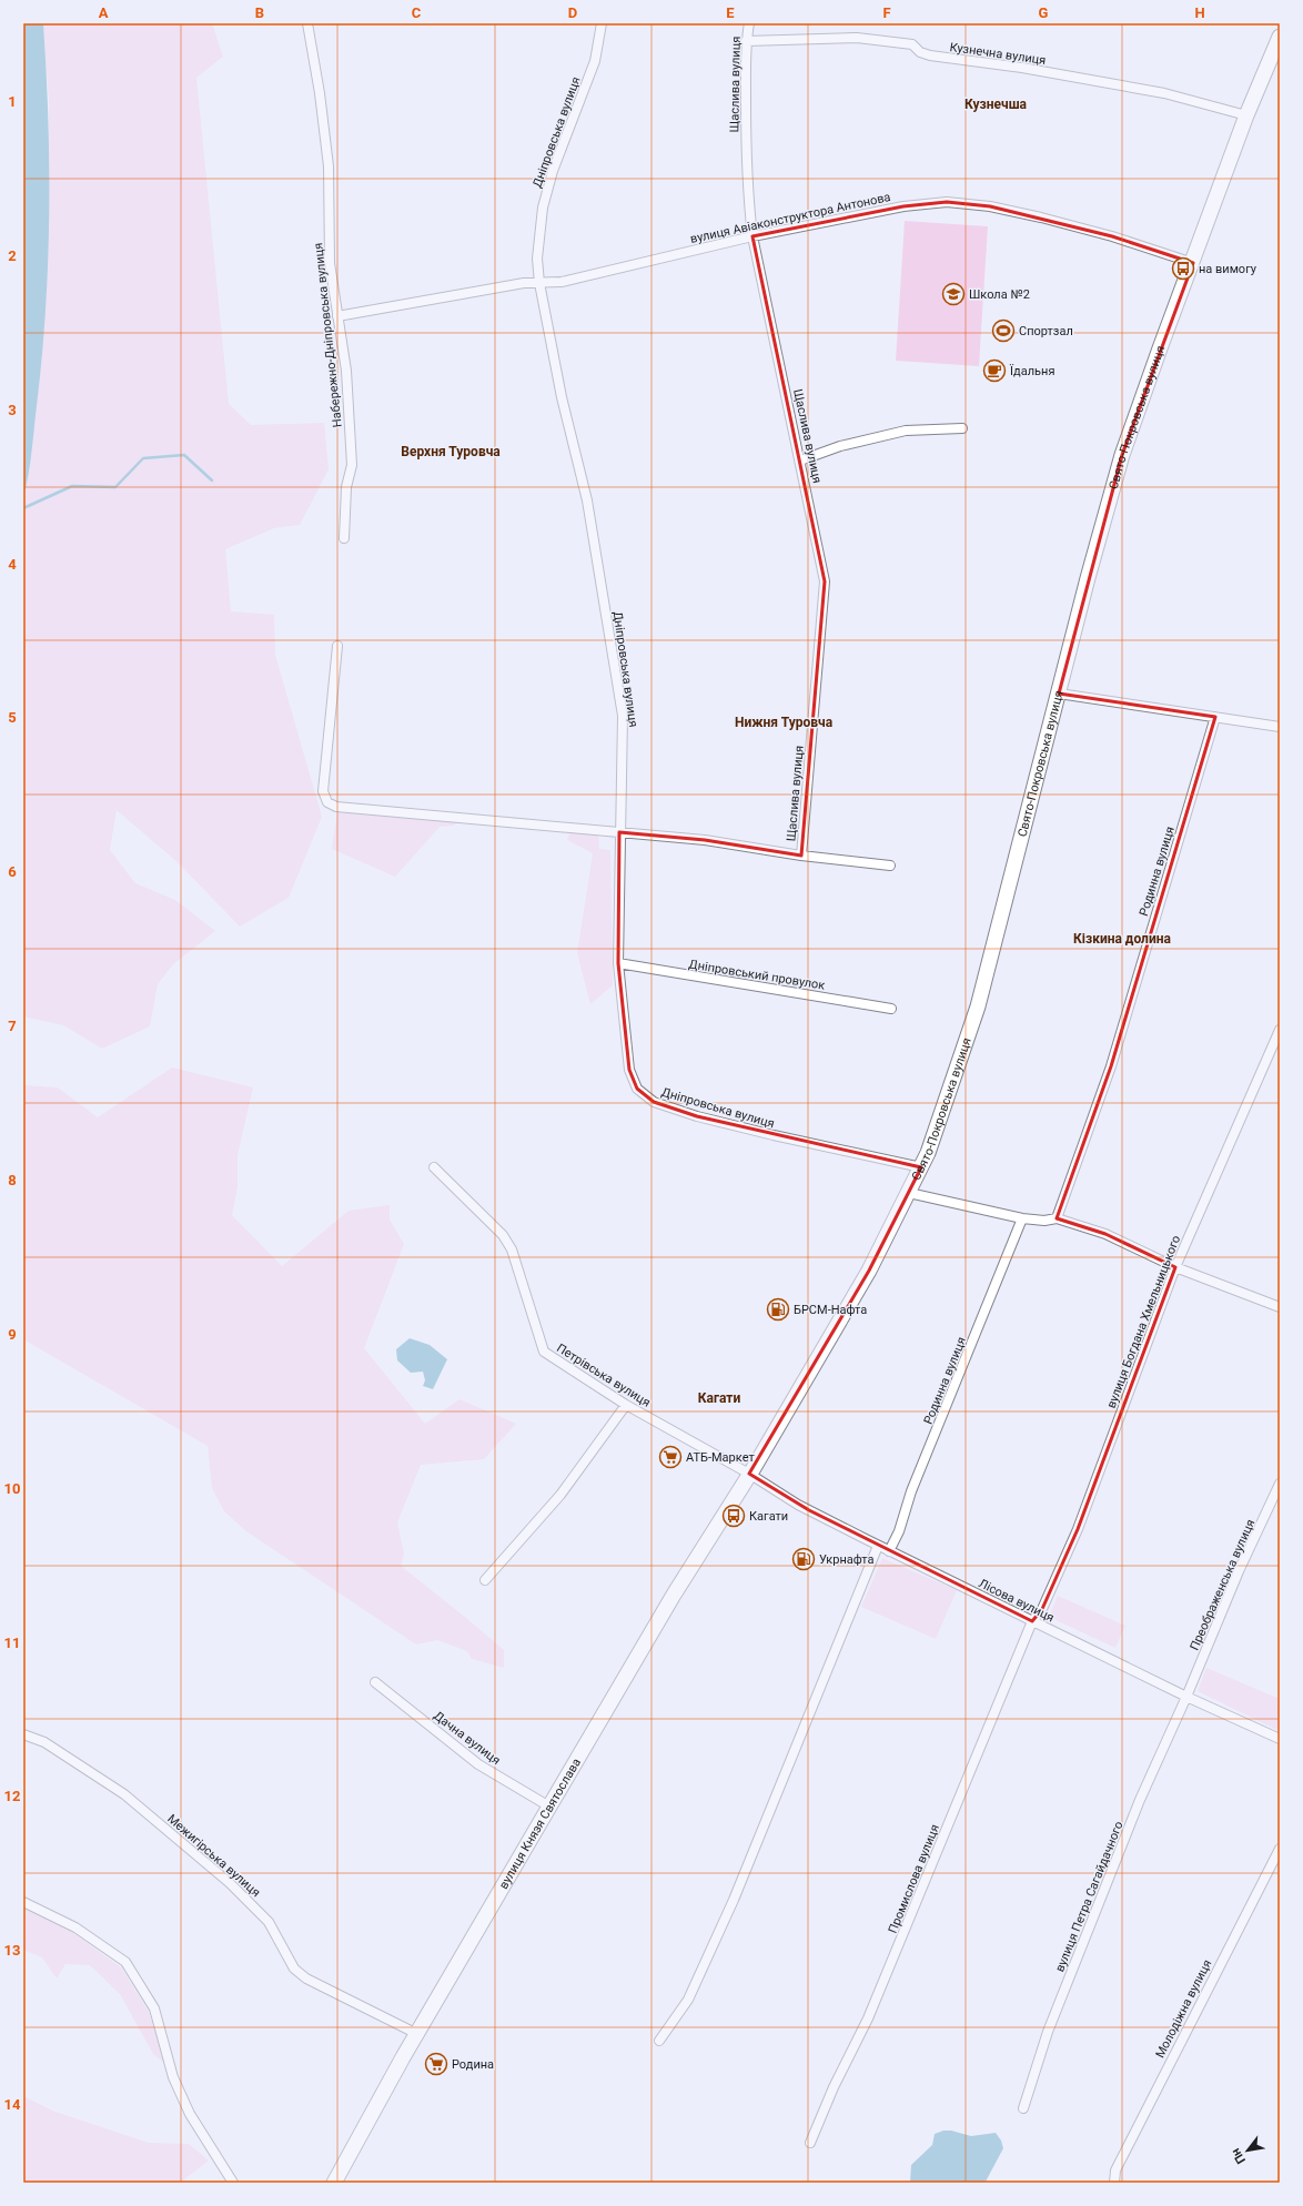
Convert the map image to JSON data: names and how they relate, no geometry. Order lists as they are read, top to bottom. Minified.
{"streets":{"main road":["Свято-Покровська вулиця","вулиця Князя Святослава"],"street":["Кузнечна вулиця","Щаслива вулиця","Дніпровська вулиця","вулиця Авіаконструктора Антонова","Набережно-Дніпровська вулиця","Родинна вулиця","Дніпровський провулок","вулиця Богдана Хмельницького","Петрівська вулиця","Преображенська вулиця","Лісова вулиця","Дачна вулиця","Межигірська вулиця","Промислова вулиця","вулиця Петра Сагайдачного","Молодіжна вулиця"]},"crossings":[["Кузнечна вулиця","Щаслива вулиця"],["Кузнечна вулиця","Свято-Покровська вулиця"],["Щаслива вулиця","вулиця Авіаконструктора Антонова"],["Дніпровська вулиця","вулиця Авіаконструктора Антонова"],["Дніпровська вулиця","Свято-Покровська вулиця"],["Дніпровська вулиця","Дніпровський провулок"],["вулиця Авіаконструктора Антонова","Набережно-Дніпровська вулиця"],["вулиця Авіаконструктора Антонова","Свято-Покровська вулиця"],["Свято-Покровська вулиця","Петрівська вулиця"],["Свято-Покровська вулиця","Лісова вулиця"],["Свято-Покровська вулиця","вулиця Князя Святослава"],["Родинна вулиця","Лісова вулиця"],["вулиця Богдана Хмельницького","Лісова вулиця"],["вулиця Богдана Хмельницького","Промислова вулиця"],["Петрівська вулиця","Лісова вулиця"],["Петрівська вулиця","вулиця Князя Святослава"],["Преображенська вулиця","Лісова вулиця"],["Преображенська вулиця","вулиця Петра Сагайдачного"],["Лісова вулиця","вулиця Князя Святослава"],["Лісова вулиця","Промислова вулиця"],["Лісова вулиця","вулиця Петра Сагайдачного"],["Дачна вулиця","вулиця Князя Святослава"],["вулиця Князя Святослава","Межигірська вулиця"]],"districts":["Кузнечша","Верхня Туровча","Нижня Туровча","Кізкина долина","Кагати"],"places":{"bus stop":["на вимогу","Кагати"],"school or university":["Школа №2"],"sports":["Спортзал"],"cafe":["Їдальня"],"fuel station":["БРСМ-Нафта","Укрнафта"],"supermarket":["АТБ-Маркет","Родина"]},"north":"bottom left","grid":{"columns":["A","B","C","D","E","F","G","H"],"rows":["1","2","3","4","5","6","7","8","9","10","11","12","13","14"]}}
